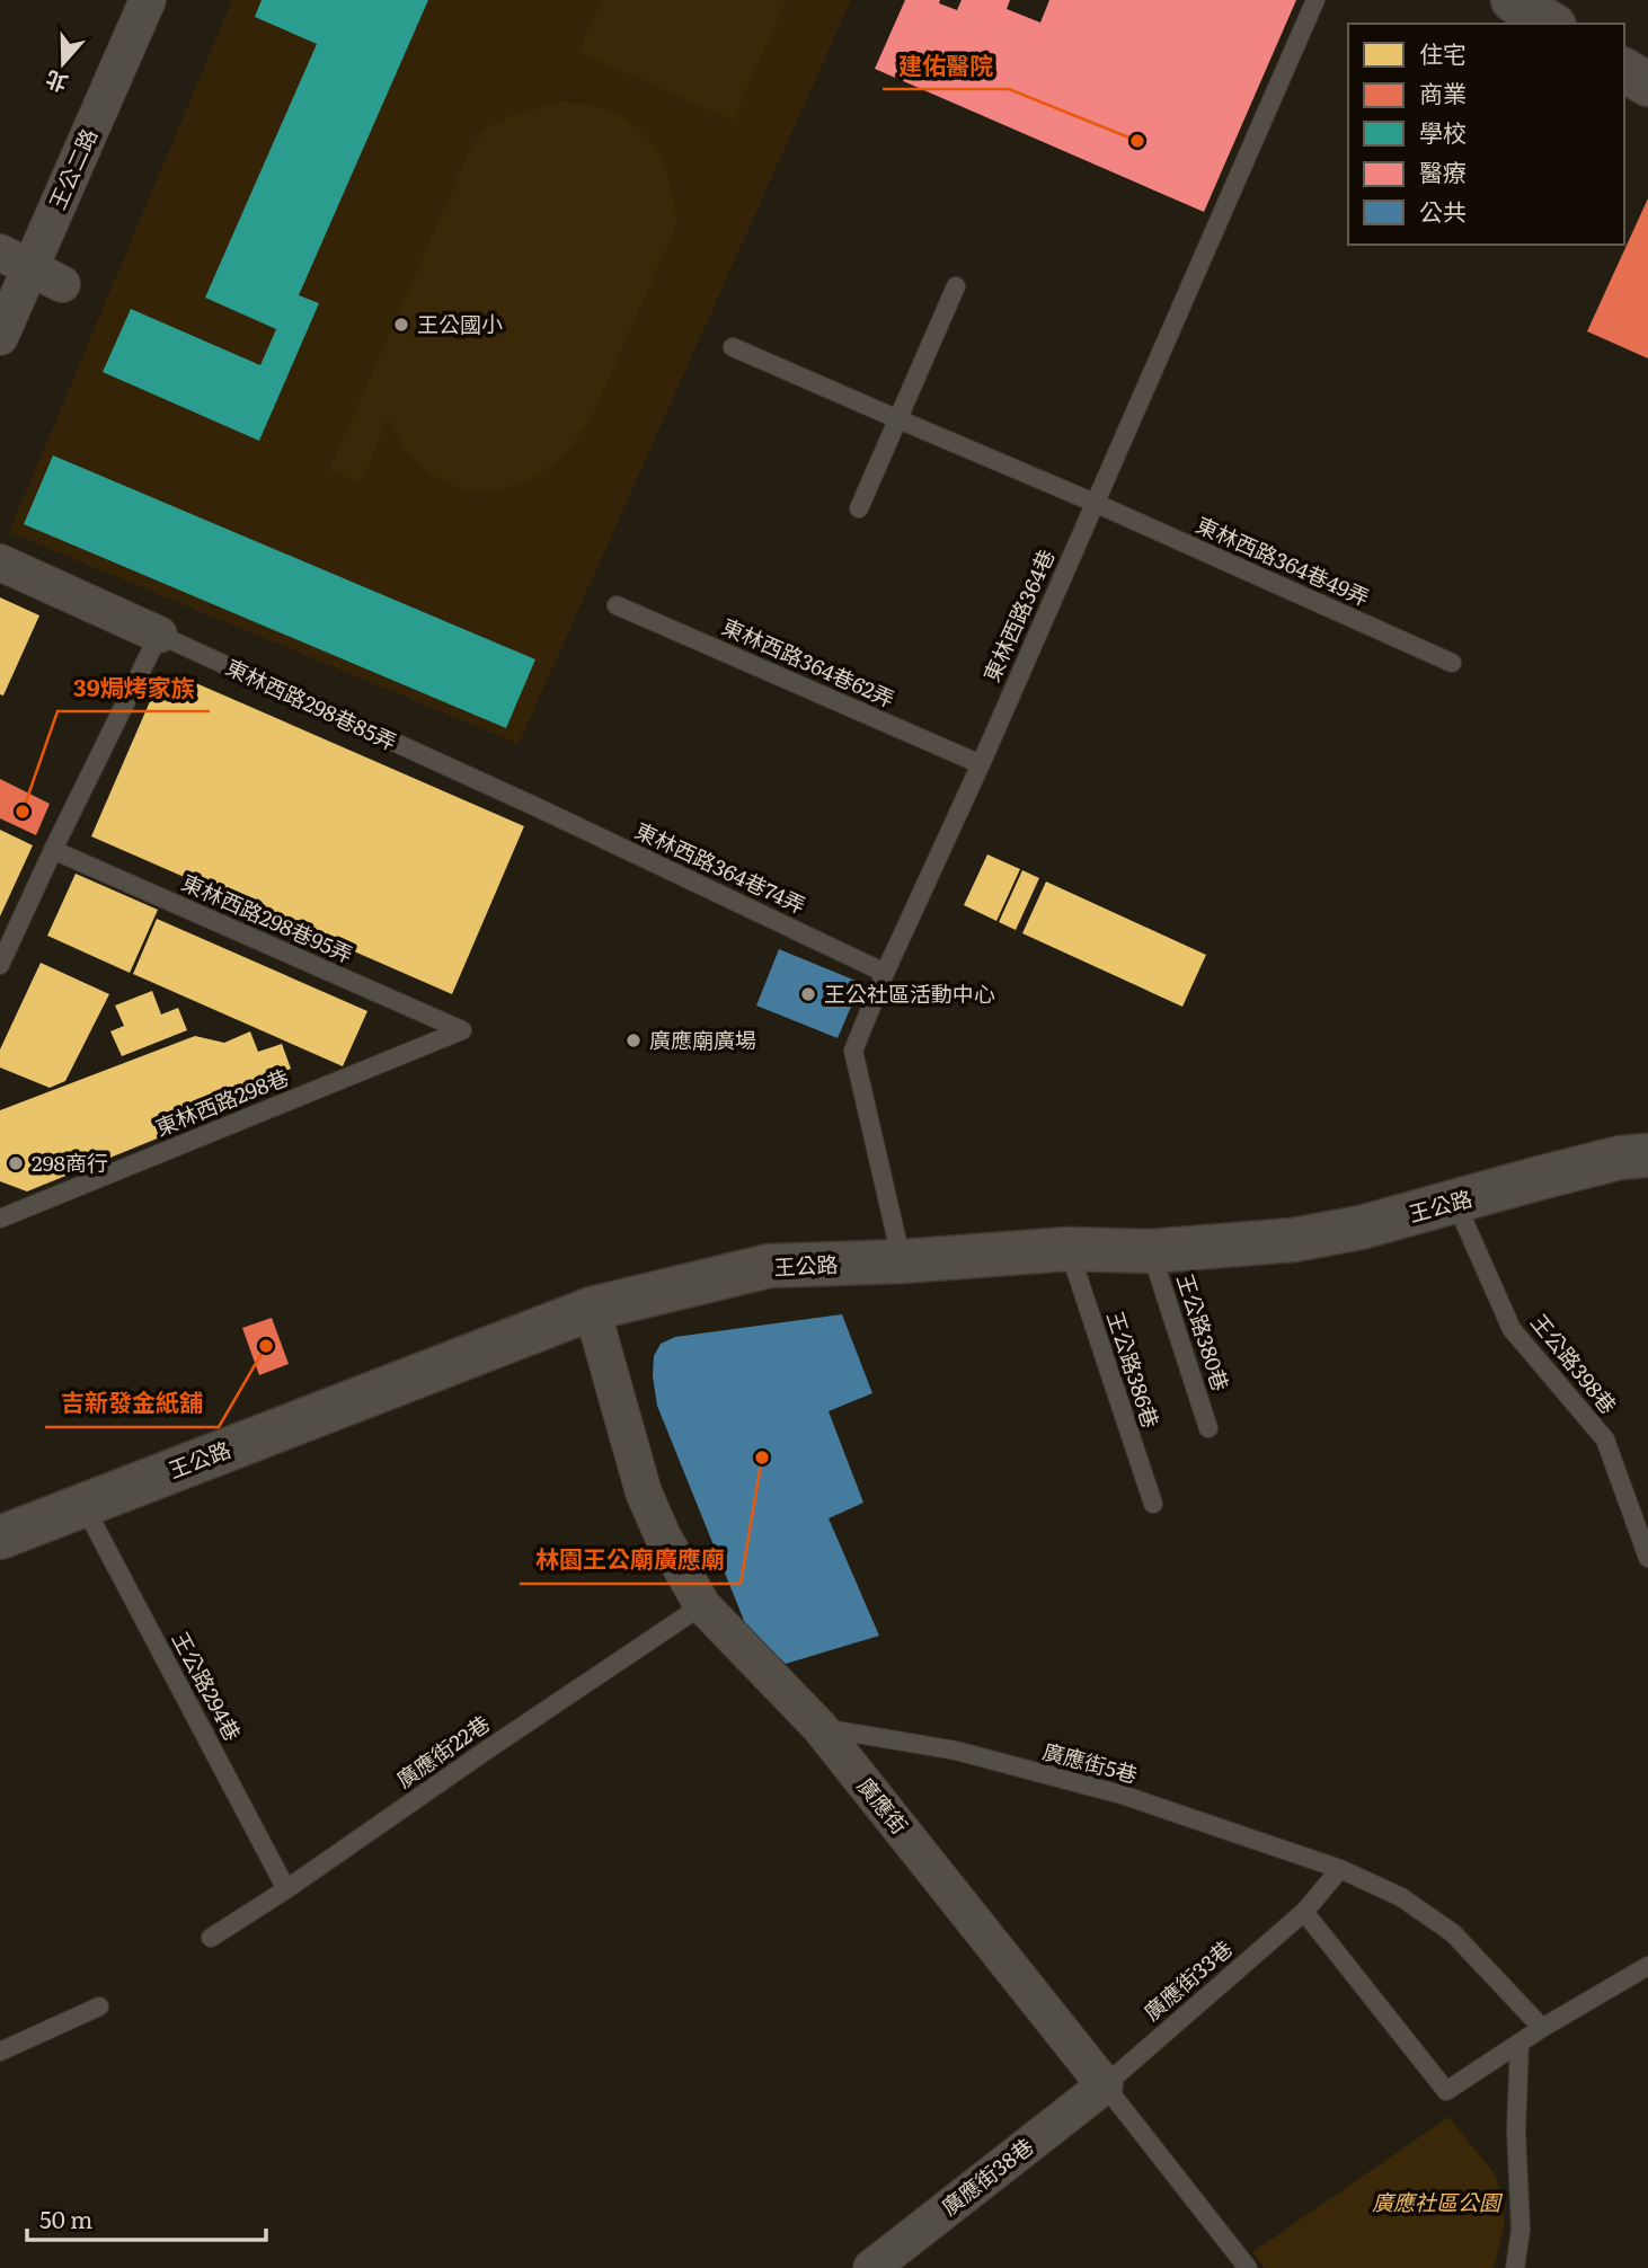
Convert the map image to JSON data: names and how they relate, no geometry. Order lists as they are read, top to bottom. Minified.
{"streets":{"street":["王公二路","東林西路298巷85弄","王公路","廣應街","廣應街38巷"],"lane":["東林西路364巷49弄","東林西路364巷","東林西路364巷62弄","東林西路364巷74弄","東林西路298巷95弄","東林西路298巷","王公路380巷","王公路398巷","王公路386巷","王公路294巷","廣應街22巷","廣應街5巷","廣應街33巷"]},"crossings":[["東林西路364巷49弄","東林西路364巷"],["東林西路364巷","東林西路364巷62弄"],["東林西路364巷","東林西路364巷74弄"],["東林西路364巷","王公路"],["東林西路298巷85弄","東林西路364巷74弄"],["東林西路298巷95弄","東林西路298巷"],["王公路","王公路380巷"],["王公路","王公路398巷"],["王公路","王公路386巷"],["王公路","王公路294巷"],["王公路","廣應街"],["王公路294巷","廣應街22巷"],["廣應街22巷","廣應街"],["廣應街5巷","廣應街"],["廣應街5巷","廣應街33巷"],["廣應街","廣應街33巷"],["廣應街","廣應街38巷"],["廣應街33巷","廣應街38巷"]],"parks":["廣應社區公園"],"places":["建佑醫院","王公國小","39焗烤家族","王公社區活動中心","廣應廟廣場","298商行","吉新發金紙舖","林園王公廟廣應廟"],"legend":["住宅","商業","學校","醫療","公共"],"scale_bar":"50 m","north":"bottom"}
